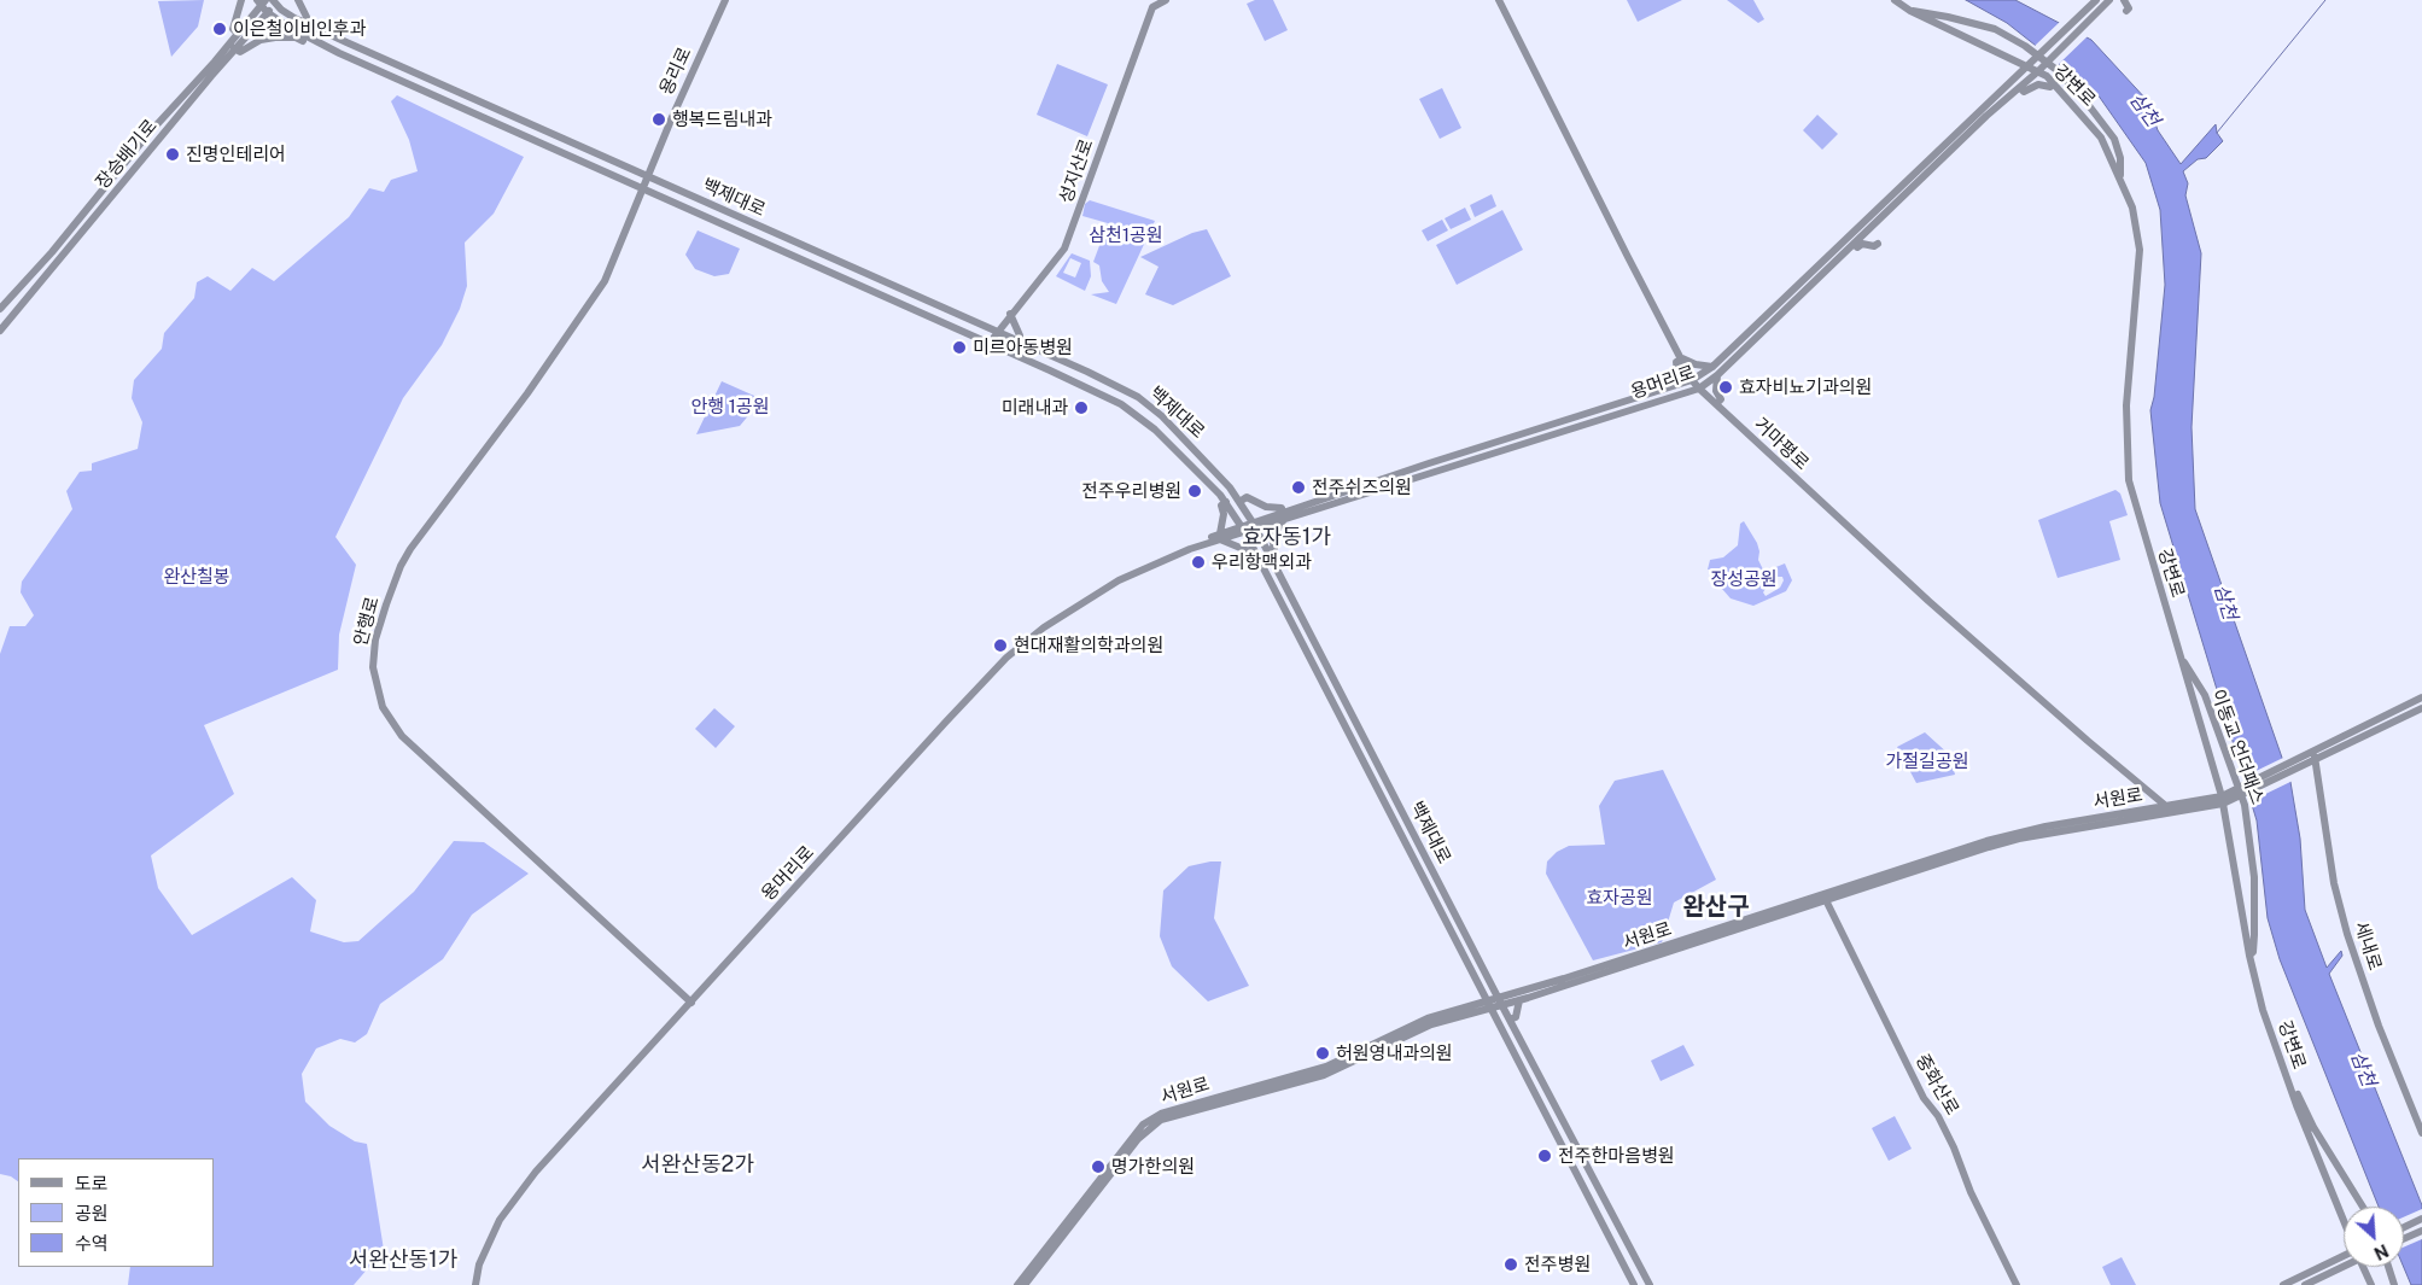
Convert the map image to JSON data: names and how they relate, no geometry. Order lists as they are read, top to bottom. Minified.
{"streets":{"street":["용리로","강변로","장승배기로","성지산로","백제대로","용머리로","거마평로","안행로","이동교 언더패스","서원로","세내로","중화산로"]},"crossings":[["용리로","백제대로"],["용리로","안행로"],["강변로","용머리로"],["강변로","이동교 언더패스"],["강변로","서원로"],["장승배기로","백제대로"],["성지산로","백제대로"],["백제대로","용머리로"],["백제대로","안행로"],["백제대로","서원로"],["용머리로","거마평로"],["용머리로","안행로"],["거마평로","서원로"],["서원로","세내로"],["서원로","중화산로"]],"districts":["효자동1가","완산구","서완산동2가","서완산동1가"],"water":["삼천"],"parks":["삼천1공원","안행 1공원","완산칠봉","장성공원","가절길공원","효자공원"],"places":["이은철이비인후과","행복드림내과","진명인테리어","미르아동병원","효자비뇨기과의원","미래내과","전주쉬즈의원","전주우리병원","우리항맥외과","현대재활의학과의원","허원영내과의원","전주한마음병원","명가한의원","전주병원"],"legend":["도로","공원","수역"],"north":"bottom right"}
